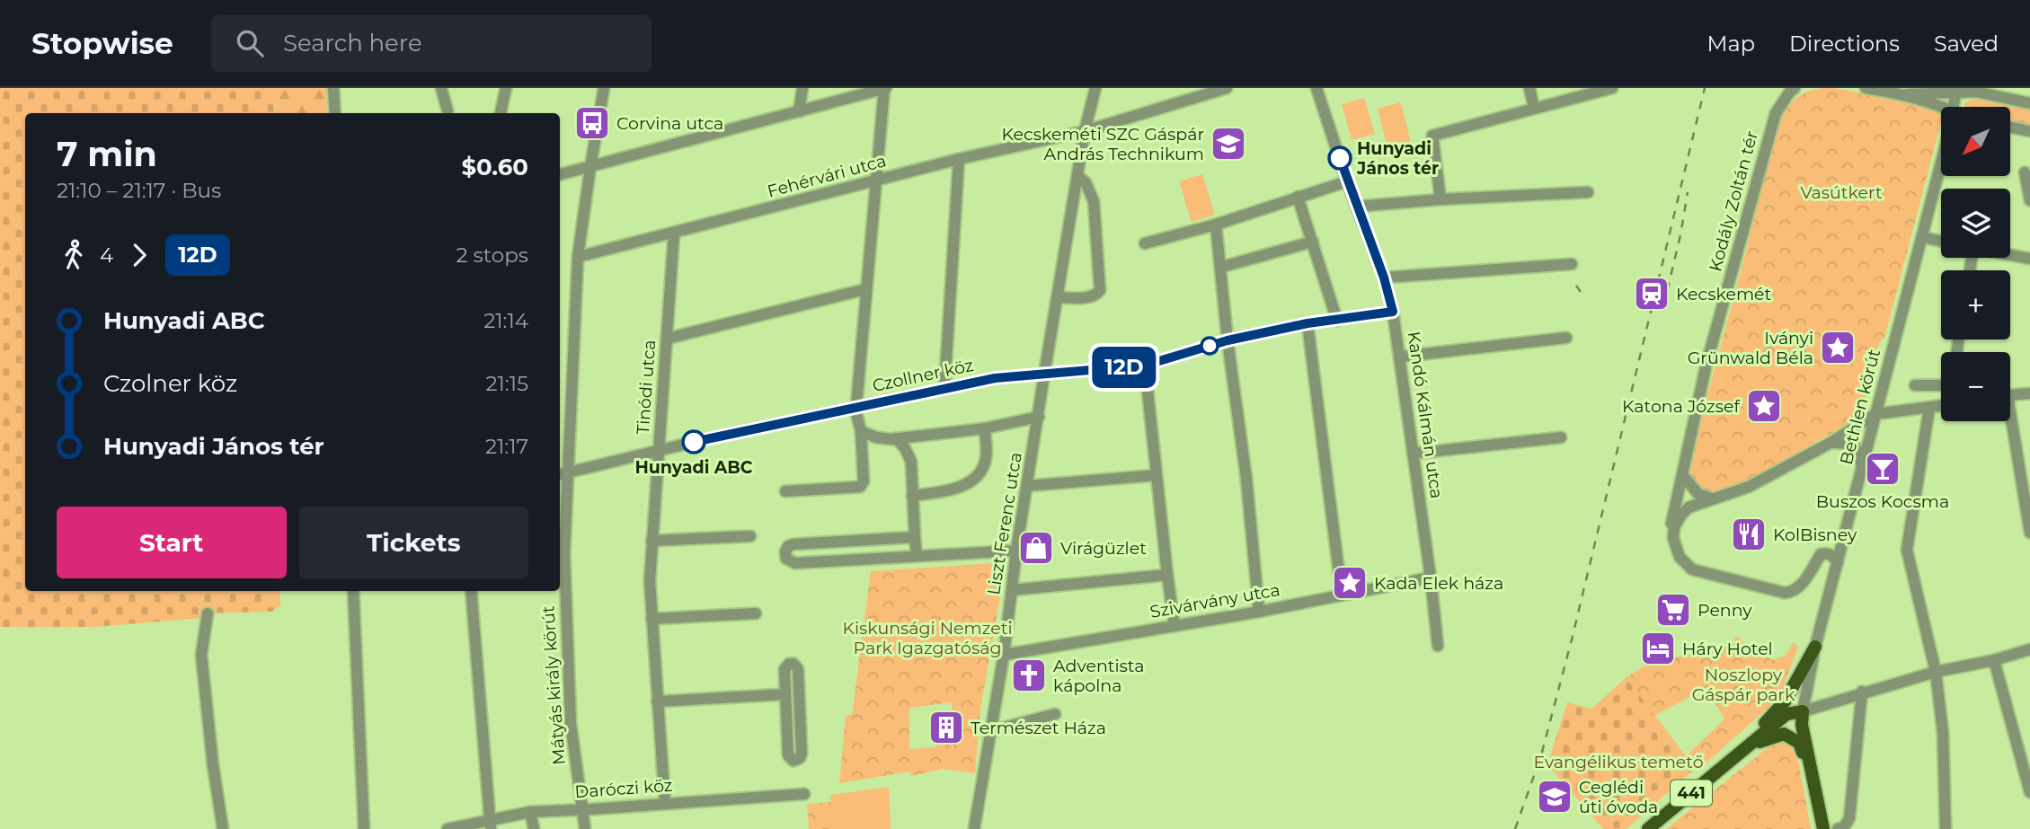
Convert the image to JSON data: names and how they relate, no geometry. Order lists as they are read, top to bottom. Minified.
{"streets":{"main road":["441"],"street":["Fehérvári utca","Kodály Zoltán tér","Czollner köz","Tinódi utca","Bethlen körút","Kandó Kálmán utca","Liszt Ferenc utca","Szivárvány utca","Mátyás király körút","Daróczi köz"]},"crossings":[["Fehérvári utca","Tinódi utca"],["Fehérvári utca","Liszt Ferenc utca"],["Fehérvári utca","Mátyás király körút"],["Kodály Zoltán tér","Bethlen körút"],["Czollner köz","Tinódi utca"],["Czollner köz","Kandó Kálmán utca"],["Czollner köz","Liszt Ferenc utca"],["Czollner köz","Mátyás király körút"],["Tinódi utca","Daróczi köz"],["Bethlen körút","441"],["Kandó Kálmán utca","Szivárvány utca"],["Liszt Ferenc utca","Szivárvány utca"],["Mátyás király körút","Daróczi köz"]],"parks":["Vasútkert","Kiskunsági Nemzeti Park Igazgatóság","Noszlopy Gáspár park","Evangélikus temető"],"places":{"bus stop":["Corvina utca"],"school or university":["Kecskeméti SZC Gáspár András Technikum","Ceglédi úti óvoda"],"other":["Hunyadi János tér","Hunyadi ABC"],"station":["Kecskemét"],"place":["Iványi Grünwald Béla","Katona József","Kada Elek háza"],"bar":["Buszos Kocsma"],"restaurant":["KolBisney"],"shop":["Virágüzlet"],"supermarket":["Penny"],"hotel":["Háry Hotel"],"church":["Adventista kápolna"],"building":["Természet Háza"]},"lines":["bus line 12D"],"north":"bottom left","page":{"header":"Stopwise","search":"Search here","nav":["Map","Directions","Saved"],"on_map":"12D","map_buttons":["+","−"],"heading":["7 min","21:10 – 21:17 · Bus","$0.60"],"legs":["4","12D","2 stops"],"list":[{"name":"Hunyadi ABC","value":"21:14"},{"name":"Czolner köz","value":"21:15"},{"name":"Hunyadi János tér","value":"21:17"}],"buttons":["Start","Tickets"]}}
